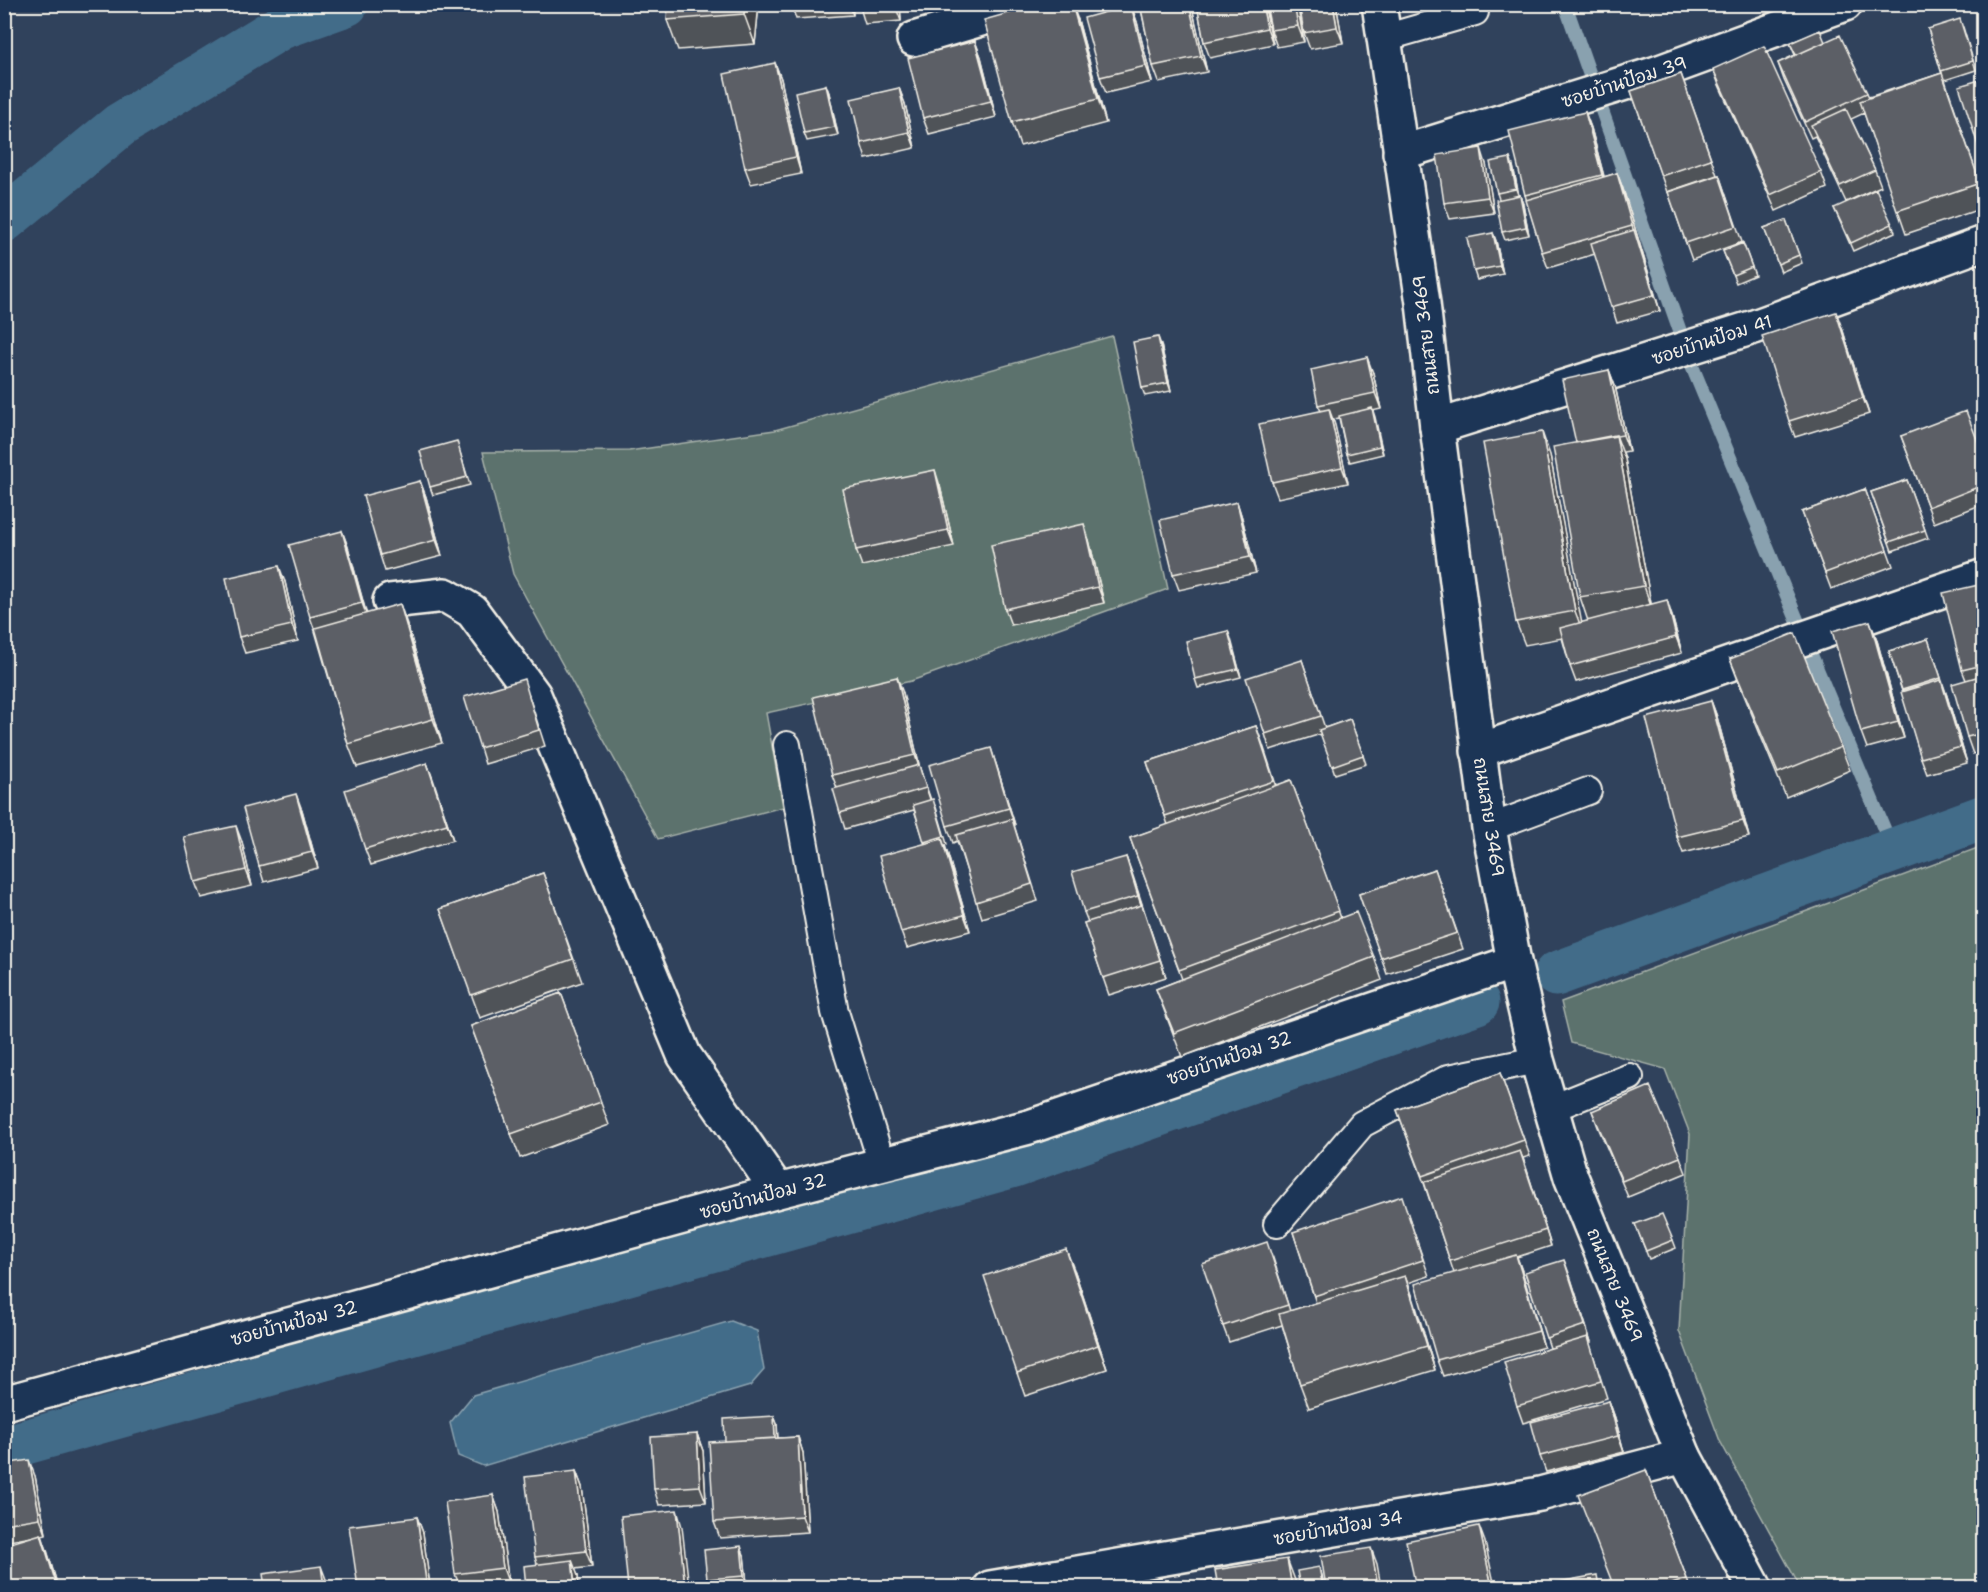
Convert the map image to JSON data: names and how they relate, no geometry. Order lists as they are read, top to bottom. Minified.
{"streets":{"street":["ซอยบ้านป้อม 39","ถนนสาย 3469","ซอยบ้านป้อม 41","ซอยบ้านป้อม 32","ซอยบ้านป้อม 34"]},"crossings":[["ซอยบ้านป้อม 39","ถนนสาย 3469"],["ถนนสาย 3469","ซอยบ้านป้อม 41"],["ถนนสาย 3469","ซอยบ้านป้อม 32"],["ถนนสาย 3469","ซอยบ้านป้อม 34"]]}
